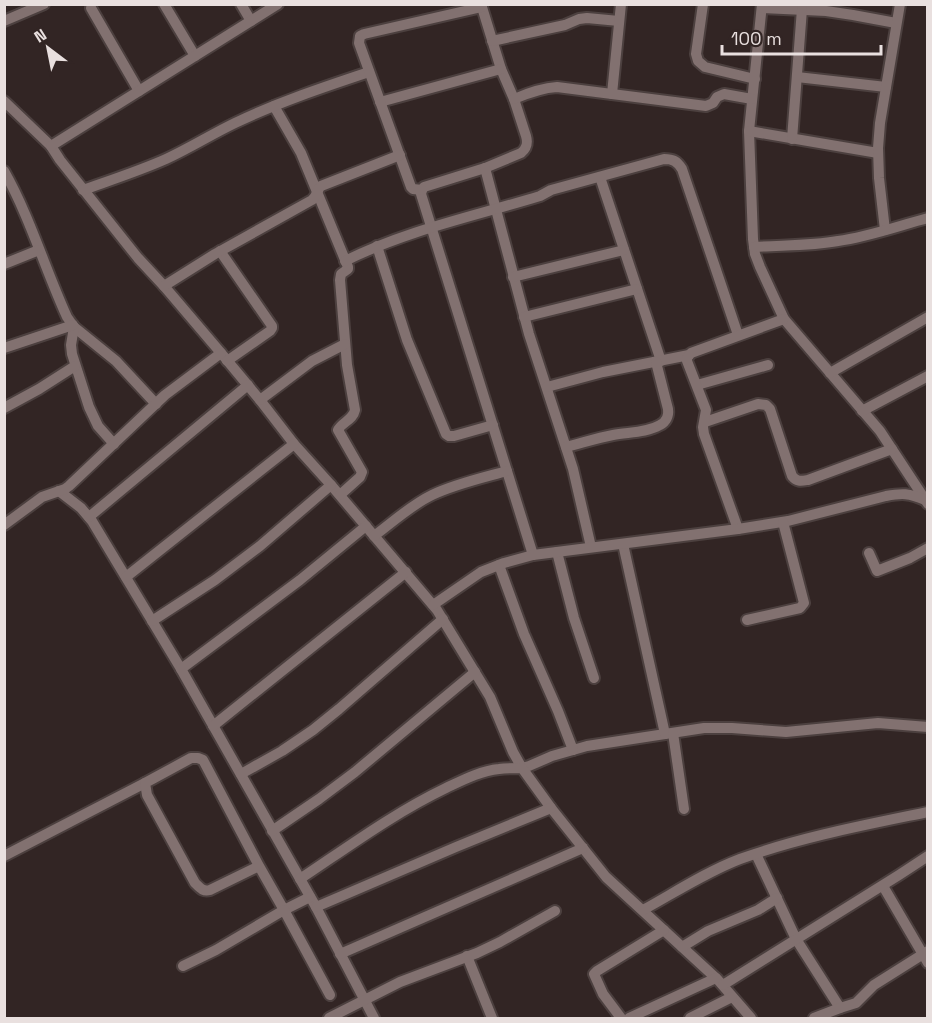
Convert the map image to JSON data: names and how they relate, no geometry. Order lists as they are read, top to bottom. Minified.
{"scale_bar":"100 m","north":"top left"}
